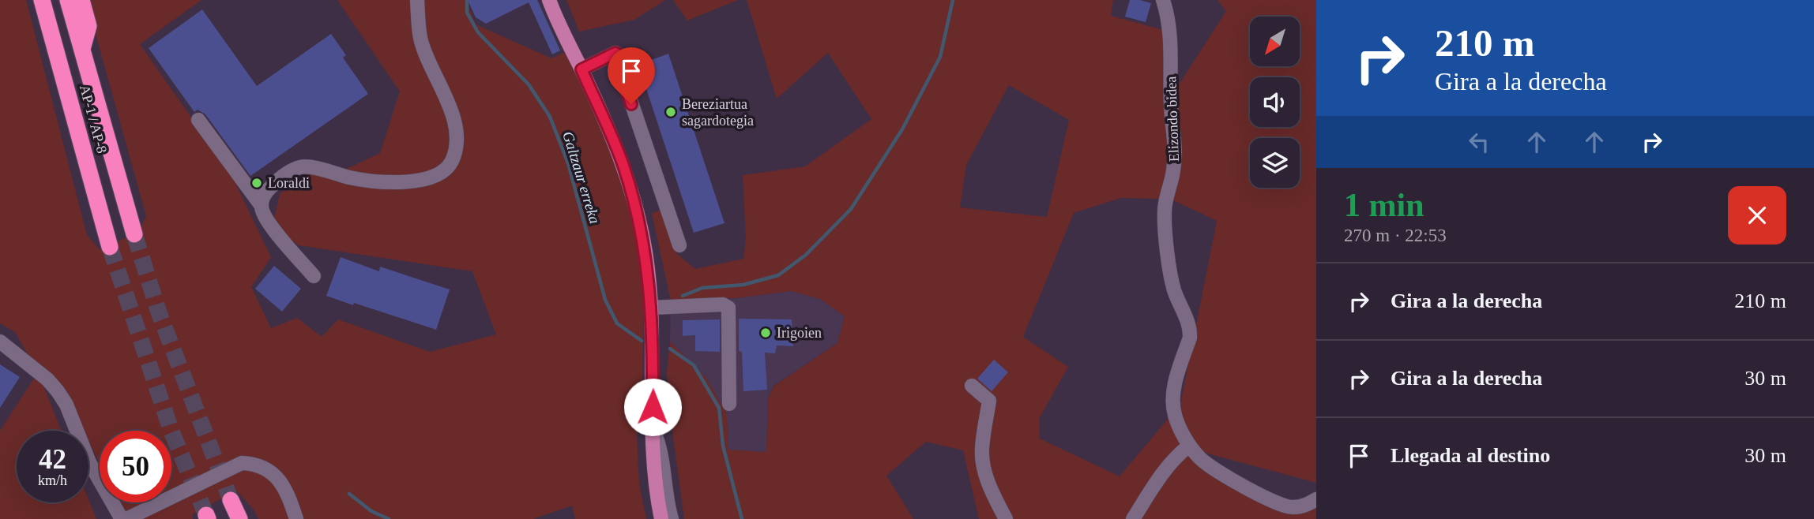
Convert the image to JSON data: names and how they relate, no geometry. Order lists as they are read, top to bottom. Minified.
{"streets":{"highway":["AP-1 / AP-8"],"street":["Elizondo bidea"]},"water":["Galtzaur erreka"],"places":["Bereziartua sagardotegia","Loraldi","Irigoien"],"north":"bottom left","page":{"turn":["210 m","Gira a la derecha"],"heading":["1 min","270 m · 22:53"],"list":[{"name":"Gira a la derecha","value":"210 m"},{"name":"Gira a la derecha","value":"30 m"},{"name":"Llegada al destino","value":"30 m"}],"speed":"42 km/h","limit":"50"}}
